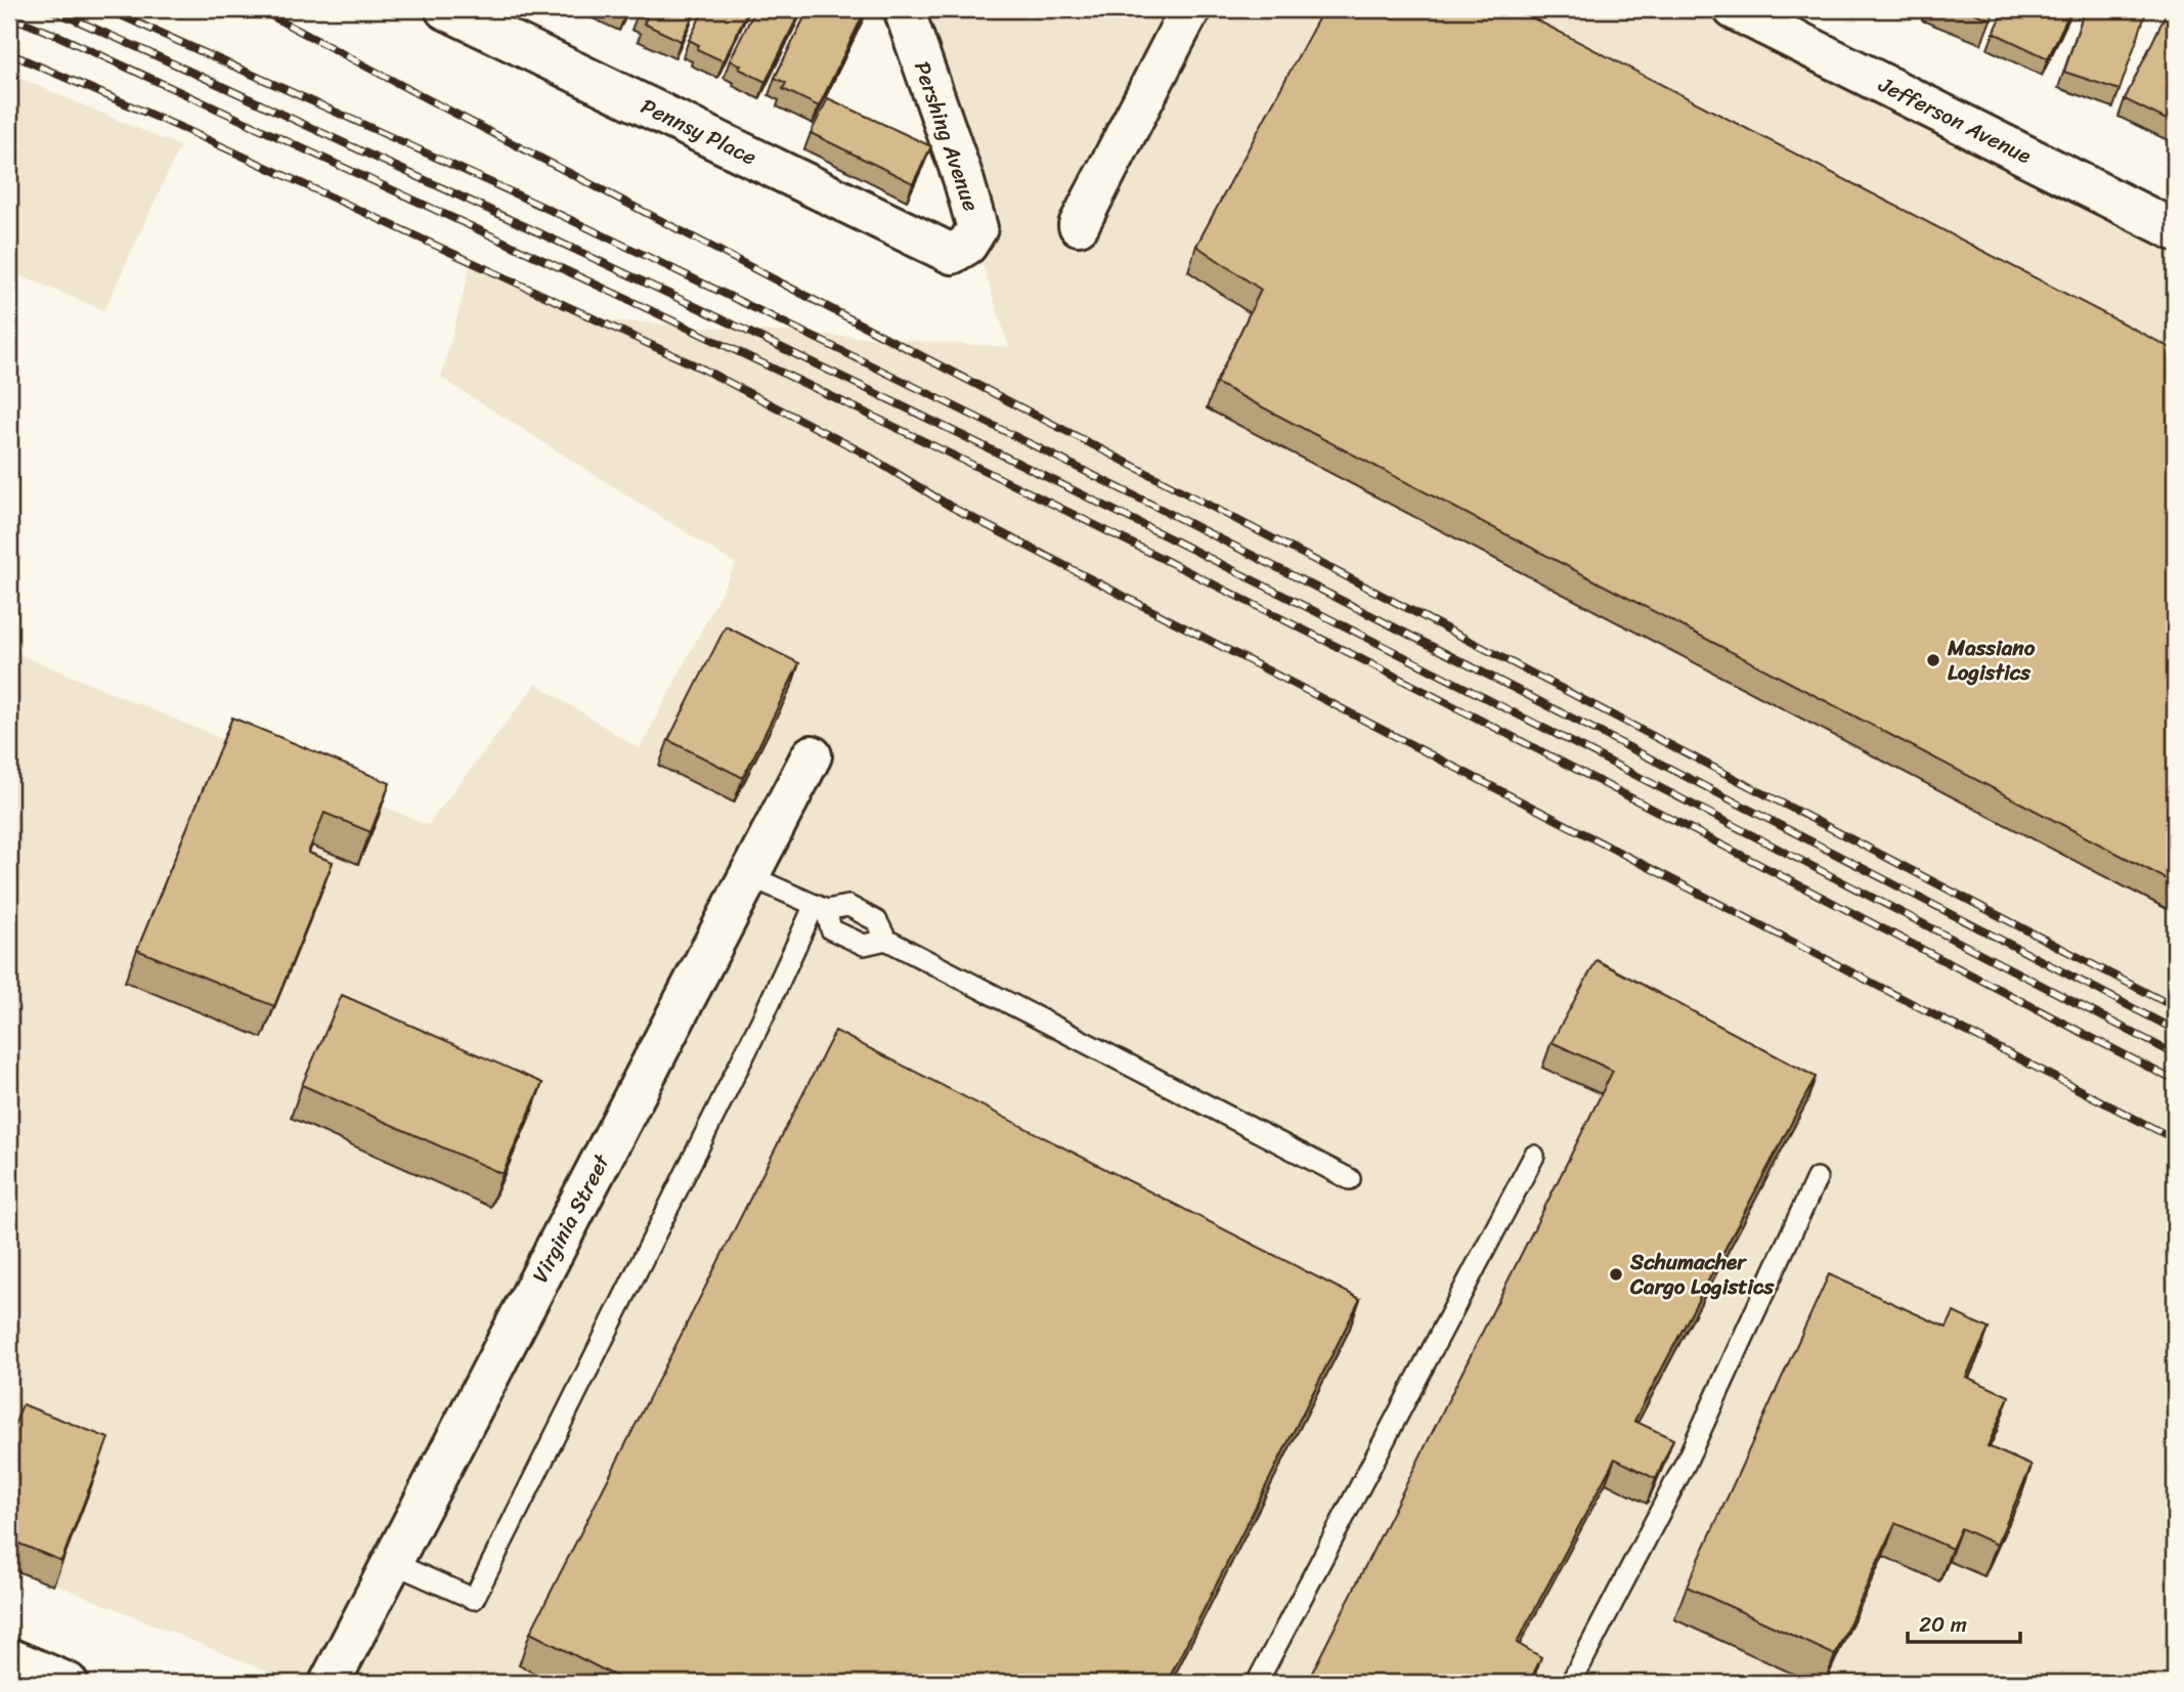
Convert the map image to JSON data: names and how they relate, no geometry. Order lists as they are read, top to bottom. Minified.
{"streets":{"street":["Jefferson Avenue","Pennsy Place","Pershing Avenue","Virginia Street"]},"crossings":[["Pennsy Place","Pershing Avenue"]],"places":["Massiano Logistics","Schumacher Cargo Logistics"],"scale_bar":"20 m"}
